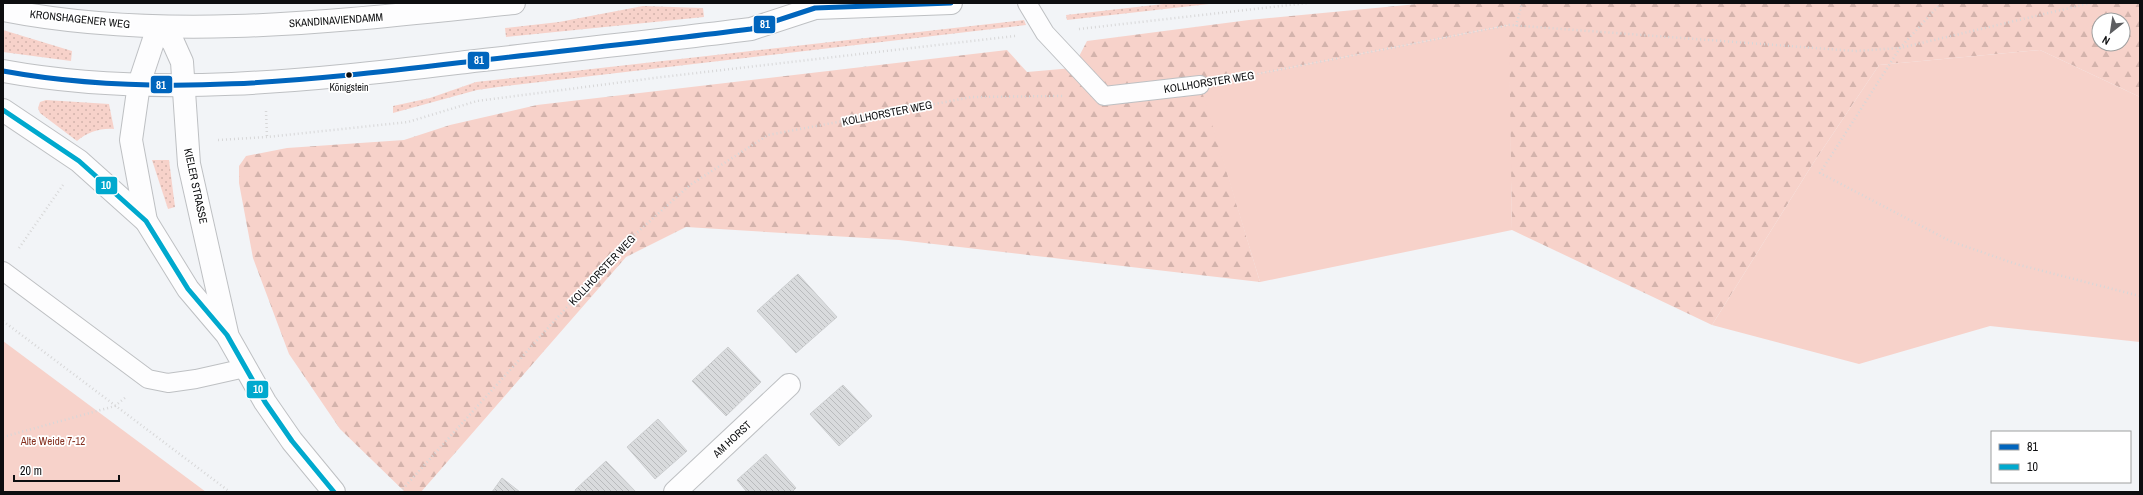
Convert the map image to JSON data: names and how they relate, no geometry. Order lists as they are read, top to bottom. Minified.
{"streets":{"main road":["KRONSHAGENER WEG","SKANDINAVIENDAMM","KIELER STRASSE","AM HORST"],"lane":["KOLLHORSTER WEG"]},"crossings":[["KRONSHAGENER WEG","SKANDINAVIENDAMM"],["KRONSHAGENER WEG","KIELER STRASSE"],["SKANDINAVIENDAMM","KIELER STRASSE"]],"parks":["Alte Weide 7-12"],"places":["Königstein"],"lines":["transit line 81","transit line 10"],"legend":["81","10"],"scale_bar":"20 m","north":"bottom left"}
